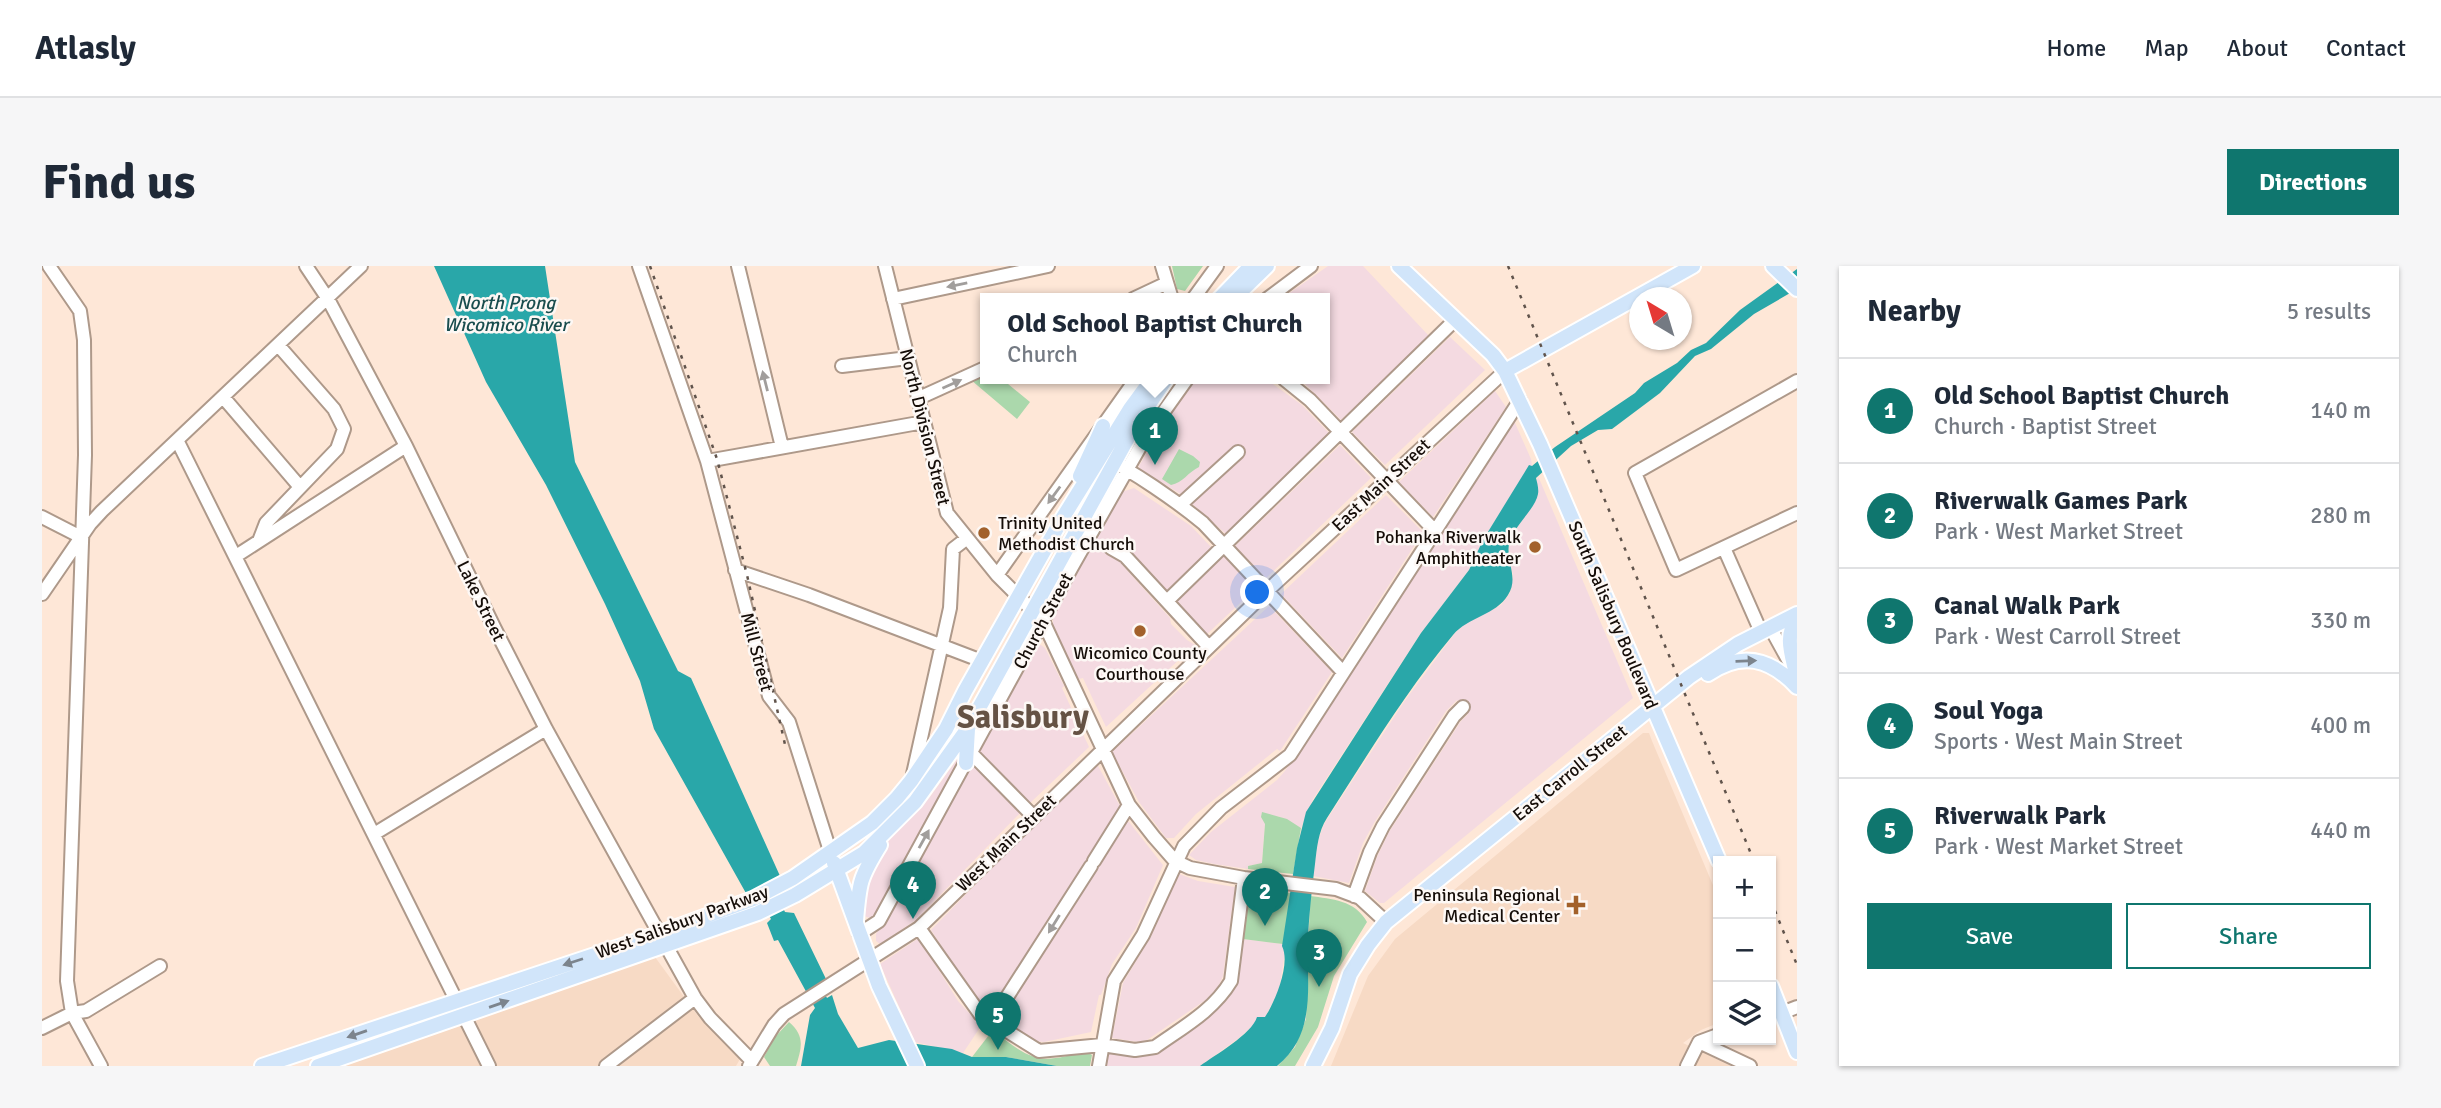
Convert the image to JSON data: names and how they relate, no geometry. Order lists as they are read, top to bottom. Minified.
{"streets":{"main road":["East Main Street","South Salisbury Boulevard","Mill Street","East Carroll Street","West Salisbury Parkway"],"street":["North Division Street","Lake Street","Church Street","West Main Street"]},"crossings":[["North Division Street","East Main Street"],["North Division Street","Church Street"],["North Division Street","West Main Street"],["North Division Street","West Salisbury Parkway"],["East Main Street","South Salisbury Boulevard"],["East Main Street","West Main Street"],["Lake Street","West Main Street"],["Lake Street","West Salisbury Parkway"],["South Salisbury Boulevard","East Carroll Street"],["Church Street","Mill Street"],["Church Street","West Salisbury Parkway"],["Mill Street","West Main Street"],["Mill Street","West Salisbury Parkway"]],"one_way":["Church Street"],"districts":["Salisbury"],"water":["North Prong Wicomico River"],"places":{"other":["Trinity United Methodist Church","Pohanka Riverwalk Amphitheater","Wicomico County Courthouse"],"health":["Peninsula Regional Medical Center"]},"north":"top left","page":{"header":"Atlasly","nav":["Home","Map","About","Contact"],"buttons":["Directions",["Save","Share"]],"title":"Find us","heading":["Nearby","5 results"],"popup":["Old School Baptist Church","Church"],"list":[{"mark":"1","name":"Old School Baptist Church","note":"Church · Baptist Street","value":"140 m"},{"mark":"2","name":"Riverwalk Games Park","note":"Park · West Market Street","value":"280 m"},{"mark":"3","name":"Canal Walk Park","note":"Park · West Carroll Street","value":"330 m"},{"mark":"4","name":"Soul Yoga","note":"Sports · West Main Street","value":"400 m"},{"mark":"5","name":"Riverwalk Park","note":"Park · West Market Street","value":"440 m"}],"pins":["1","4","2","3","5"],"map_buttons":["+","−"]}}
